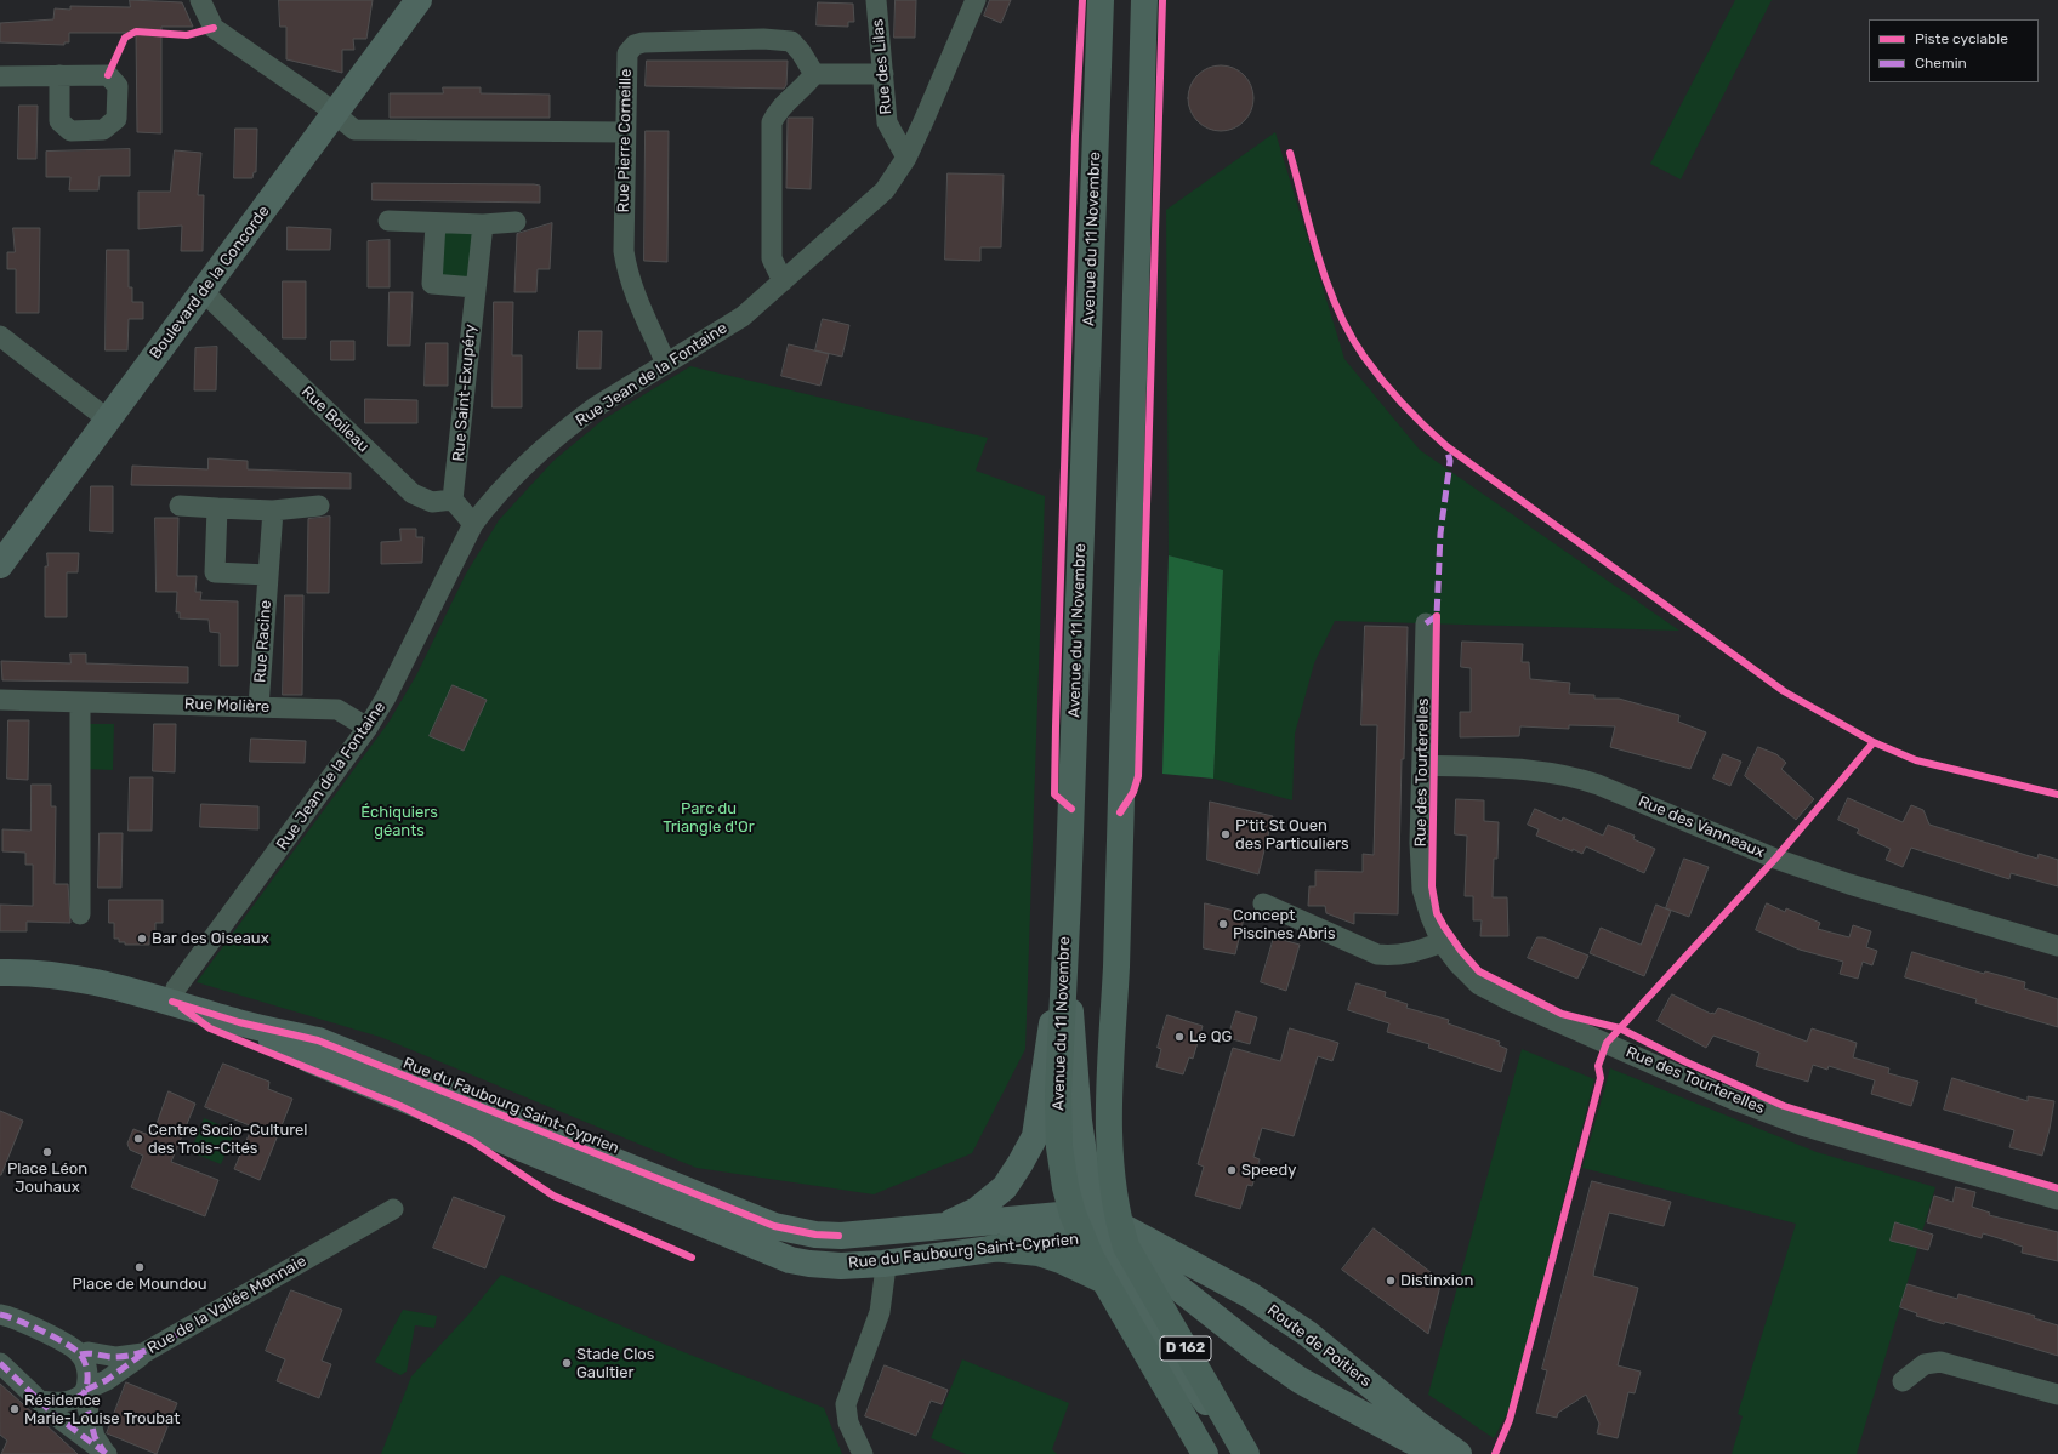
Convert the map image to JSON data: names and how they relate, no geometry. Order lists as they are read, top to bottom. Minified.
{"streets":{"main road":["Avenue du 11 Novembre","D 162"],"street":["Rue des Lilas","Rue Pierre Corneille","Boulevard de la Concorde","Rue Jean de la Fontaine","Rue Saint-Exupéry","Rue Boileau","Rue Racine","Rue Molière","Rue des Tourterelles","Rue des Vanneaux","Rue du Faubourg Saint-Cyprien","Rue de la Vallée Monnaie","Route de Poitiers"]},"crossings":[["Rue des Lilas","Rue Jean de la Fontaine"],["Rue Pierre Corneille","Rue Jean de la Fontaine"],["Avenue du 11 Novembre","Rue du Faubourg Saint-Cyprien"],["Avenue du 11 Novembre","Route de Poitiers"],["Avenue du 11 Novembre","D 162"],["Boulevard de la Concorde","Rue Boileau"],["Rue Jean de la Fontaine","Rue Molière"],["Rue Jean de la Fontaine","Rue du Faubourg Saint-Cyprien"],["Rue Saint-Exupéry","Rue Boileau"],["Rue Racine","Rue Molière"],["Rue des Tourterelles","Rue des Vanneaux"],["Rue du Faubourg Saint-Cyprien","Route de Poitiers"],["Rue du Faubourg Saint-Cyprien","D 162"],["Route de Poitiers","D 162"]],"parks":["Parc du Triangle d'Or","Échiquiers géants"],"places":["P'tit St Ouen des Particuliers","Concept Piscines Abris","Bar des Oiseaux","Le QG","Centre Socio-Culturel des Trois-Cités","Place Léon Jouhaux","Speedy","Place de Moundou","Distinxion","Stade Clos Gaultier","Résidence Marie-Louise Troubat"],"legend":["Piste cyclable","Chemin"]}
